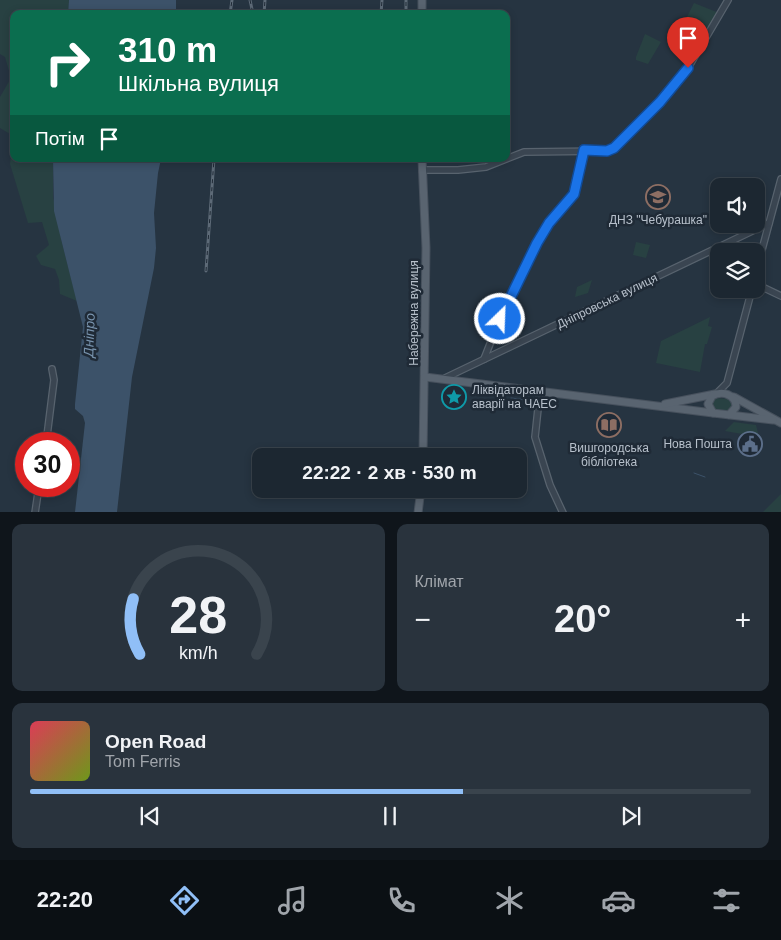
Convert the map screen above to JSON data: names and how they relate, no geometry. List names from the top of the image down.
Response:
{
  "streets": {
    "main road": ["Набережна вулиця"],
    "street": ["Дніпровська вулиця"]
  },
  "water": ["Дніпро"],
  "places": {
    "school or university": ["ДНЗ \"Чебурашка\""],
    "place": ["Ліквідаторам аварії на ЧАЕС"],
    "library": ["Вишгородська бібліотека"],
    "public building": ["Нова Пошта"]
  },
  "page": {
    "turn": ["310 m", "Шкільна вулиця"],
    "then": "Потім",
    "limit": "30",
    "trip": "22:22 · 2 хв · 530 m",
    "tile": "Клімат",
    "heat": ["−", "20°", "+"],
    "song": ["Open Road", "Tom Ferris"],
    "tabs": "22:20",
    "gauge": ["28", "km/h"]
  }
}
